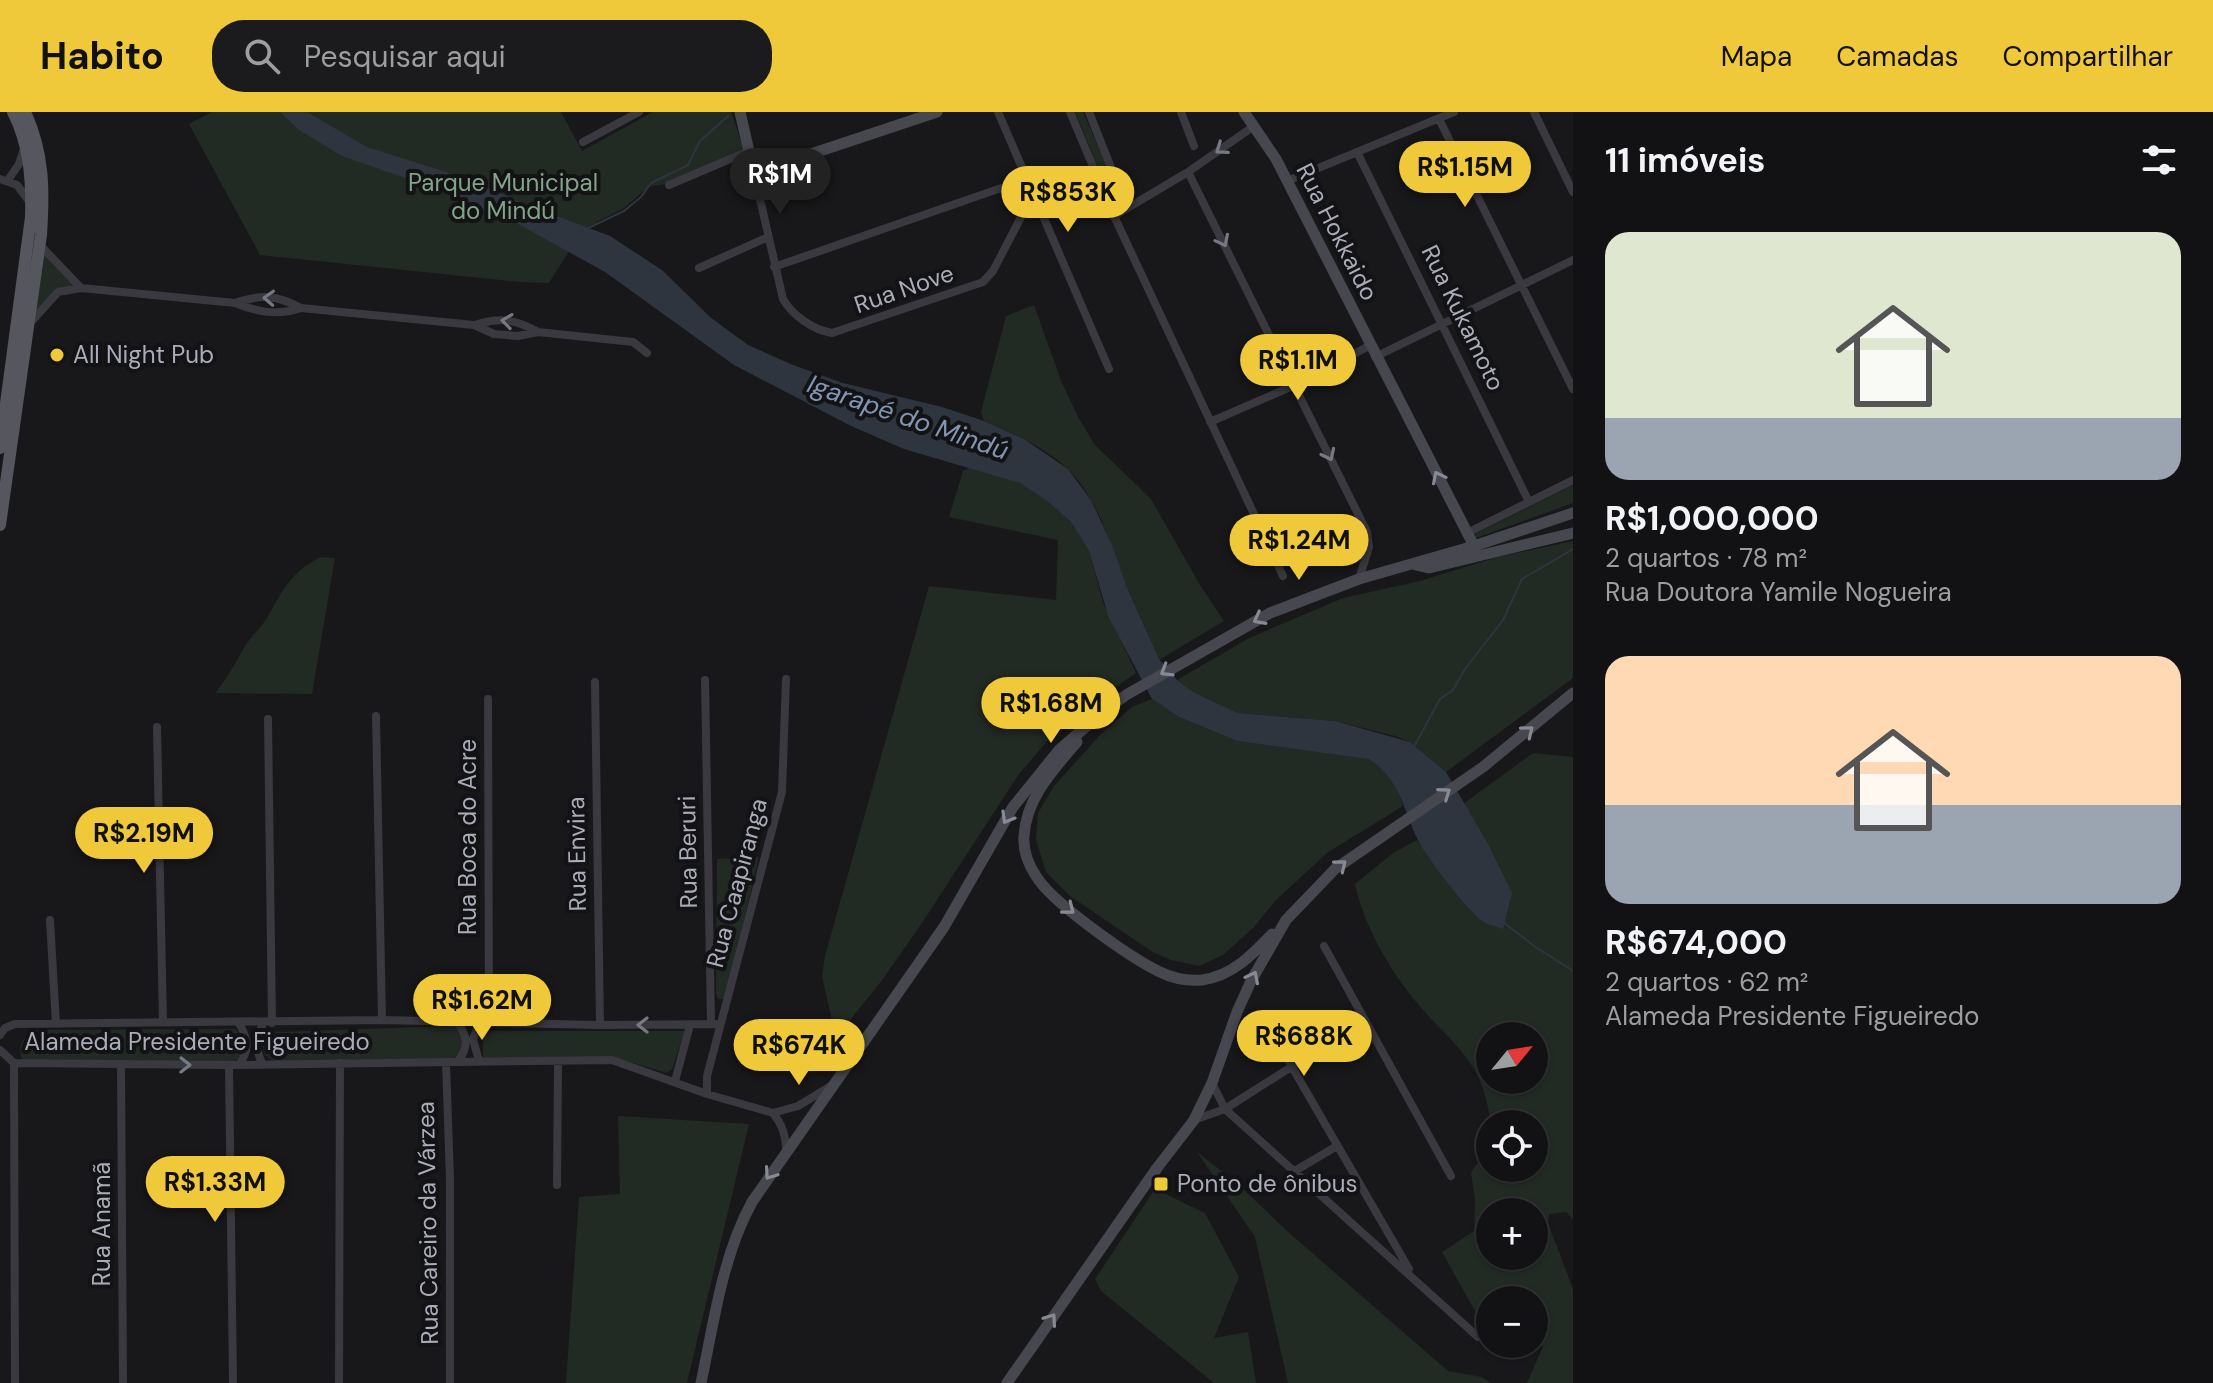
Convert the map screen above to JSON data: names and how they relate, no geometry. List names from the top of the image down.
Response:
{
  "streets": {
    "main road": ["Rua Hokkaido"],
    "street": [
      "Rua Nove",
      "Rua Kukamoto",
      "Rua Boca do Acre",
      "Rua Beruri",
      "Rua Envira",
      "Rua Caapiranga",
      "Alameda Presidente Figueiredo",
      "Rua Careiro da Várzea",
      "Rua Anamã"
    ]
  },
  "crossings": [
    ["Rua Boca do Acre", "Alameda Presidente Figueiredo"],
    ["Rua Beruri", "Rua Caapiranga"],
    ["Rua Beruri", "Alameda Presidente Figueiredo"],
    ["Rua Envira", "Alameda Presidente Figueiredo"],
    ["Rua Caapiranga", "Alameda Presidente Figueiredo"],
    ["Alameda Presidente Figueiredo", "Rua Careiro da Várzea"],
    ["Alameda Presidente Figueiredo", "Rua Anamã"]
  ],
  "one_way": ["Rua Hokkaido"],
  "water": ["Igarapé do Mindú"],
  "parks": ["Parque Municipal do Mindú"],
  "places": {
    "other": ["All Night Pub"],
    "transit": ["Ponto de ônibus"]
  },
  "north": "top right",
  "page": {
    "header": "Habito",
    "search": "Pesquisar aqui",
    "nav": ["Mapa", "Camadas", "Compartilhar"],
    "heading": "11 imóveis",
    "price": [
      "R$1.15M",
      "R$1M",
      "R$853K",
      "R$1.1M",
      "R$1.24M",
      "R$1.68M",
      "R$2.19M",
      "R$1.62M",
      "R$688K",
      "R$674K",
      "R$1.33M"
    ],
    "list": [
      {
        "name": "R$1,000,000",
        "note": "2 quartos · 78 m² · Rua Doutora Yamile Nogueira"
      },
      {
        "name": "R$674,000",
        "note": "2 quartos · 62 m² · Alameda Presidente Figueiredo"
      }
    ],
    "map_buttons": ["+", "−"]
  }
}
